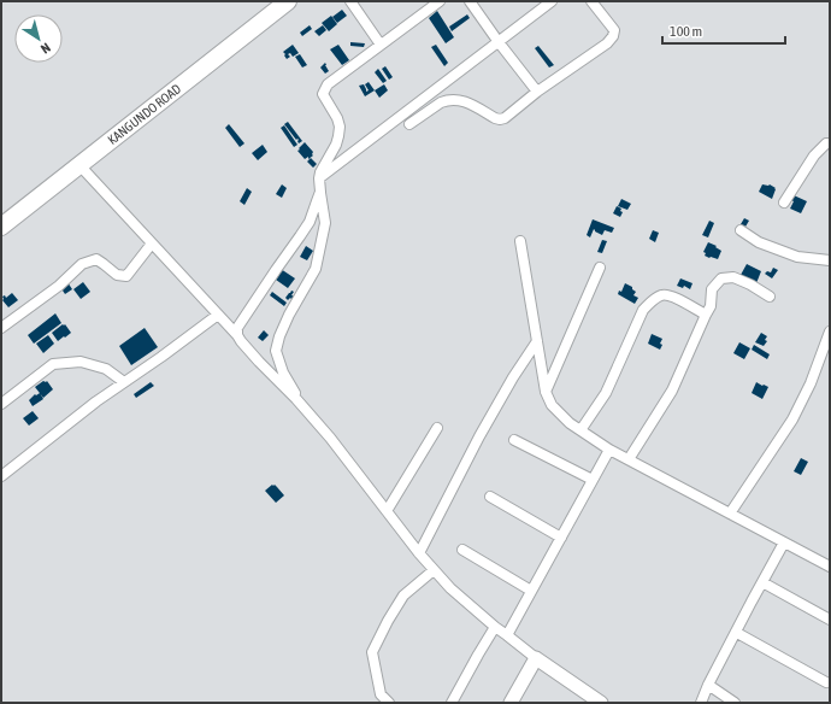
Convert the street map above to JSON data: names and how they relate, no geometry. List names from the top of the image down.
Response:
{
  "streets": {
    "highway": ["KANGUNDO ROAD"]
  },
  "scale_bar": "100 m",
  "north": "bottom right"
}
